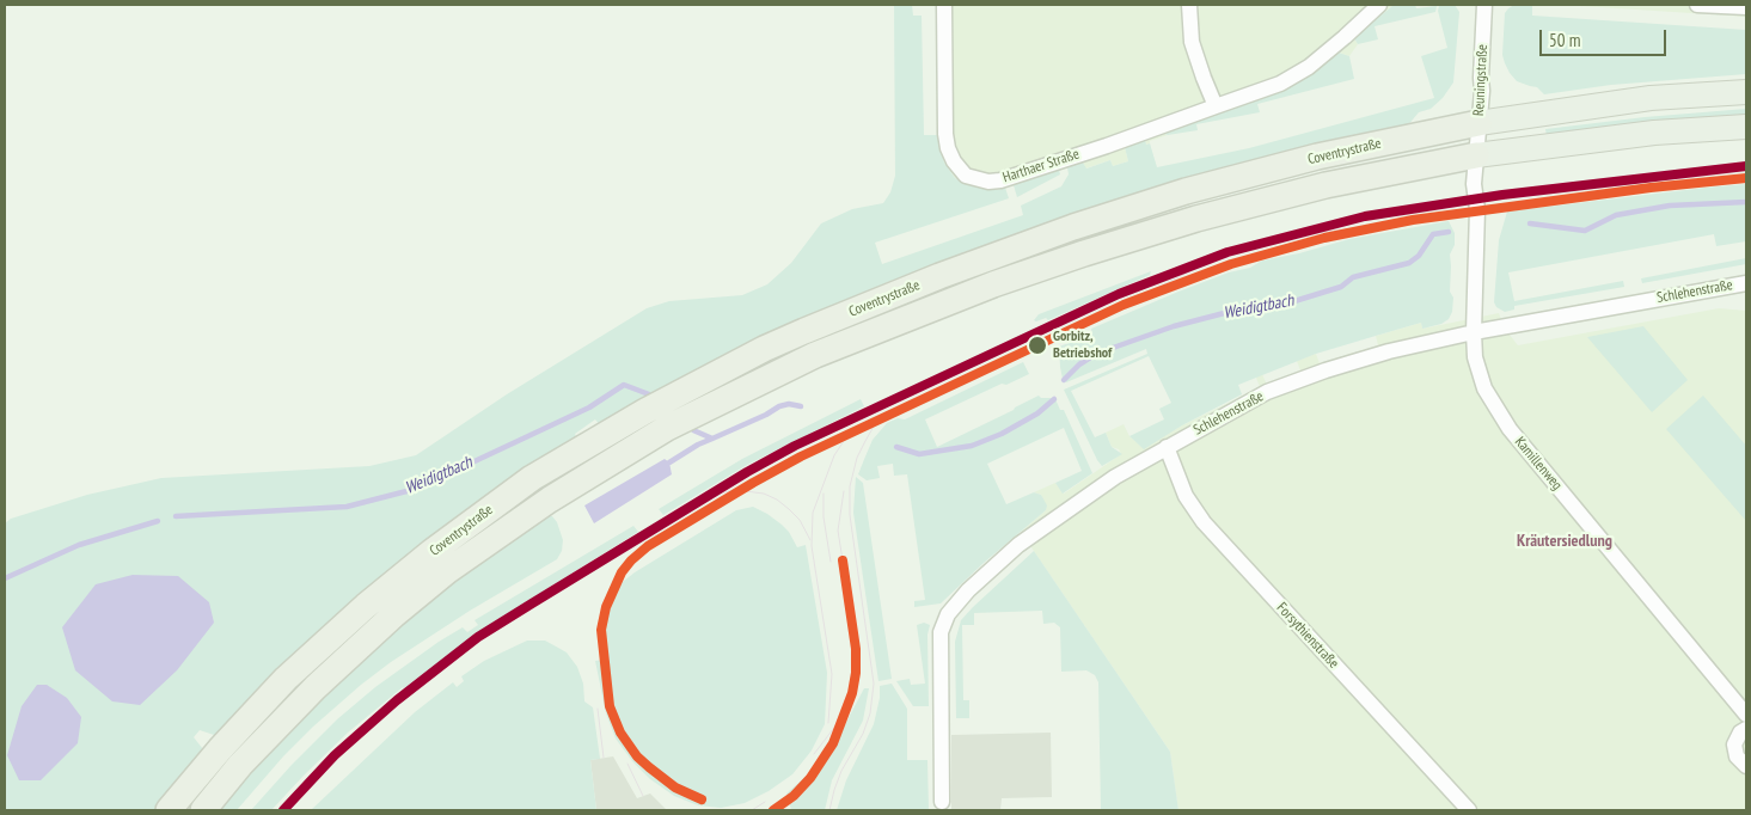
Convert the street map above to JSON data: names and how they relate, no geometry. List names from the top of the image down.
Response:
{
  "streets": {
    "highway": ["Coventrystraße"],
    "street": [
      "Reuningstraße",
      "Harthaer Straße",
      "Schlehenstraße",
      "Kamillenweg",
      "Forsythienstraße"
    ]
  },
  "crossings": [
    ["Reuningstraße", "Coventrystraße"],
    ["Reuningstraße", "Kamillenweg"],
    ["Coventrystraße", "Kamillenweg"],
    ["Schlehenstraße", "Kamillenweg"],
    ["Schlehenstraße", "Forsythienstraße"]
  ],
  "districts": ["Kräutersiedlung"],
  "water": ["Weidigtbach"],
  "places": ["Gorbitz, Betriebshof"],
  "scale_bar": "50 m"
}
